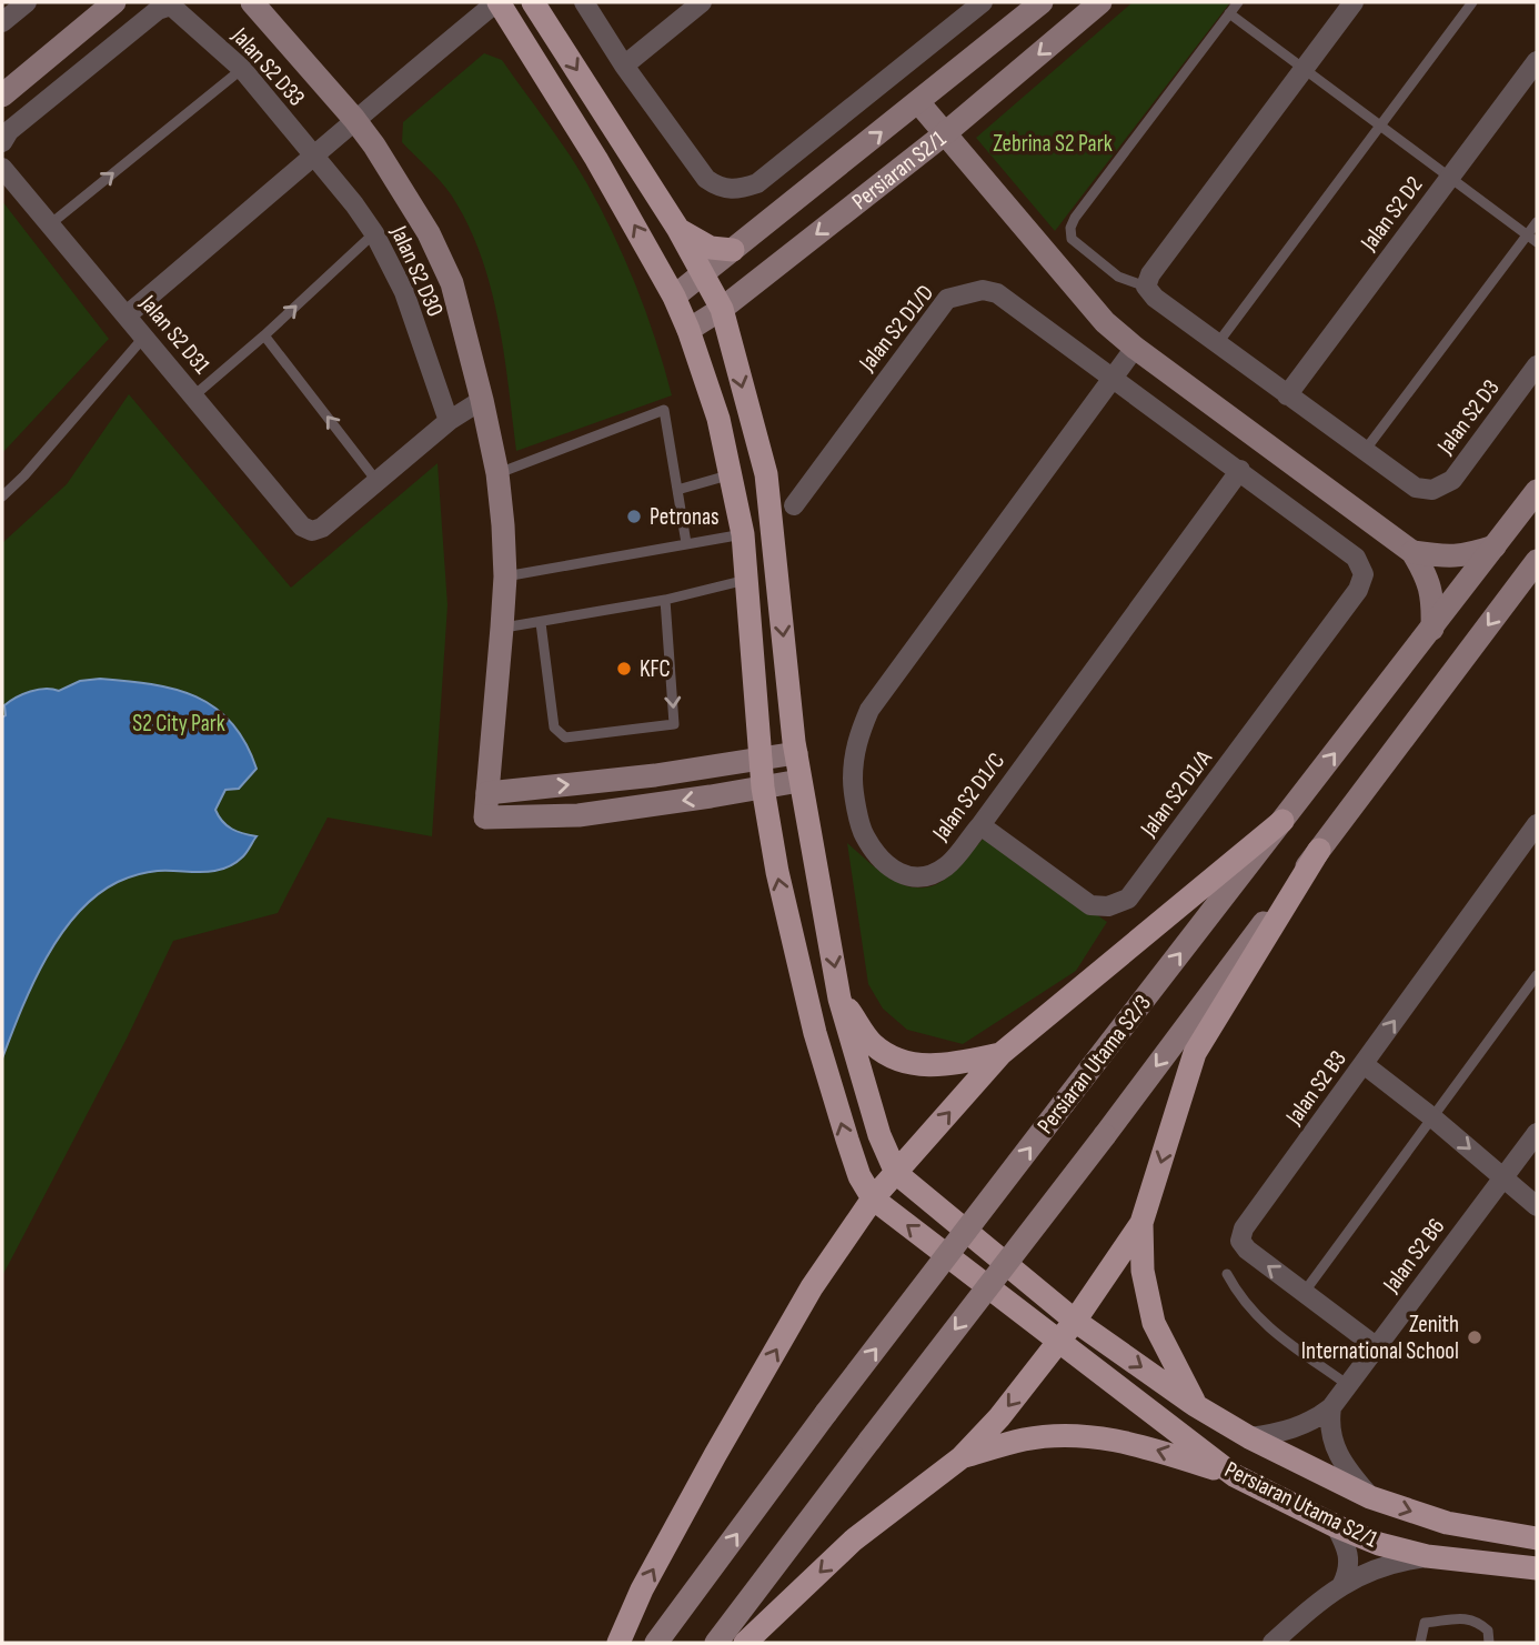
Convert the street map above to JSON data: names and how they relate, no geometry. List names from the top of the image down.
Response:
{
  "streets": {
    "main road": ["Persiaran Utama S2/1"],
    "street": [
      "Jalan S2 D33",
      "Persiaran S2/1",
      "Jalan S2 D2",
      "Jalan S2 D30",
      "Jalan S2 D1/D",
      "Jalan S2 D31",
      "Jalan S2 D3",
      "Jalan S2 D1/A",
      "Jalan S2 D1/C",
      "Persiaran Utama S2/3",
      "Jalan S2 B3",
      "Jalan S2 B6"
    ]
  },
  "crossings": [
    ["Jalan S2 D33", "Jalan S2 D30"],
    ["Jalan S2 D1/D", "Jalan S2 D1/A"],
    ["Jalan S2 D1/D", "Jalan S2 D1/C"],
    ["Jalan S2 D1/A", "Jalan S2 D1/C"],
    ["Jalan S2 B3", "Jalan S2 B6"],
    ["Jalan S2 B6", "Persiaran Utama S2/1"]
  ],
  "parks": ["Zebrina S2 Park", "S2 City Park"],
  "places": ["Petronas", "KFC", "Zenith International School"]
}
